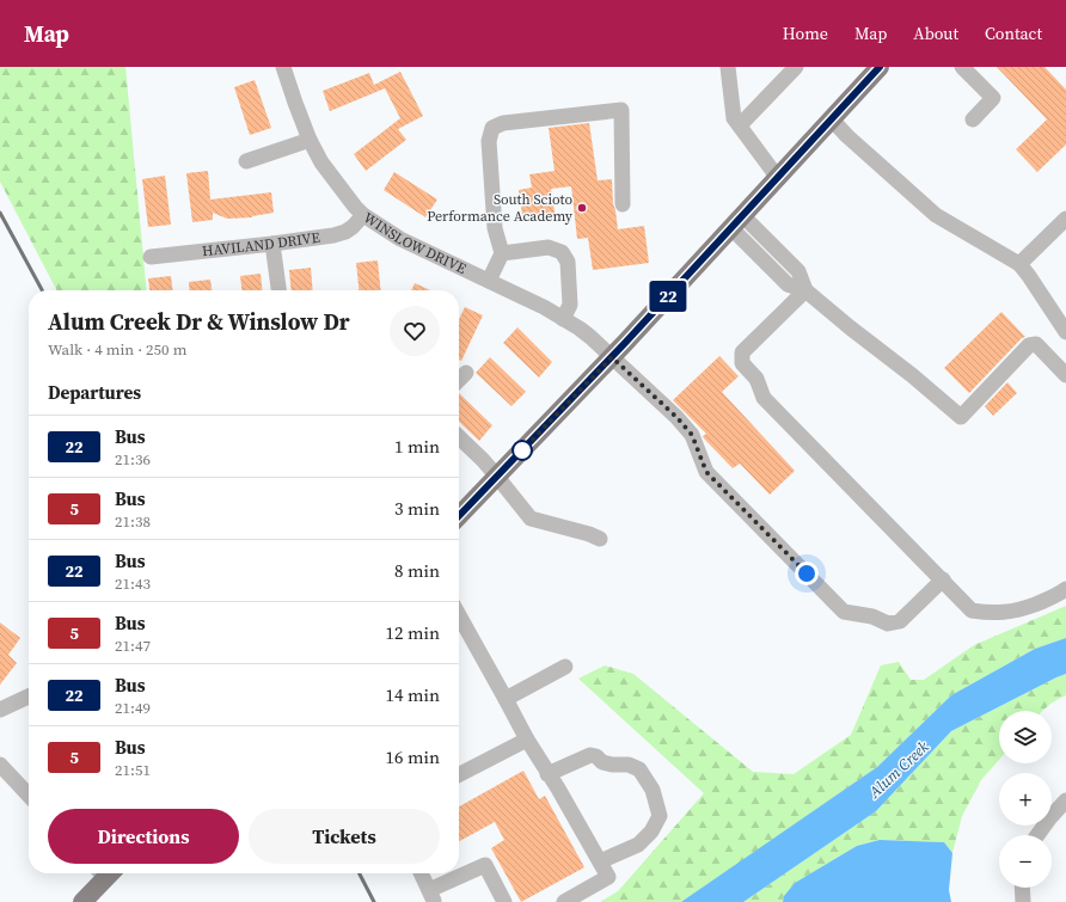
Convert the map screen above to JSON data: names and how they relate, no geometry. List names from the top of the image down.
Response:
{
  "streets": {
    "street": ["WINSLOW DRIVE", "HAVILAND DRIVE"]
  },
  "crossings": [
    ["WINSLOW DRIVE", "HAVILAND DRIVE"]
  ],
  "water": ["Alum Creek"],
  "places": ["South Scioto Performance Academy"],
  "lines": ["bus line 22"],
  "page": {
    "header": "Map",
    "nav": [
      "Home",
      "Map",
      "About",
      "Contact"
    ],
    "on_map": "22",
    "heading": [
      ["Alum Creek Dr & Winslow Dr", "Walk · 4 min · 250 m"],
      "Departures"
    ],
    "list": [
      {
        "mark": "22",
        "name": "Bus",
        "note": "21:36",
        "value": "1 min"
      },
      {
        "mark": "5",
        "name": "Bus",
        "note": "21:38",
        "value": "3 min"
      },
      {
        "mark": "22",
        "name": "Bus",
        "note": "21:43",
        "value": "8 min"
      },
      {
        "mark": "5",
        "name": "Bus",
        "note": "21:47",
        "value": "12 min"
      },
      {
        "mark": "22",
        "name": "Bus",
        "note": "21:49",
        "value": "14 min"
      },
      {
        "mark": "5",
        "name": "Bus",
        "note": "21:51",
        "value": "16 min"
      }
    ],
    "map_buttons": ["+", "−"],
    "buttons": ["Directions", "Tickets"]
  }
}
